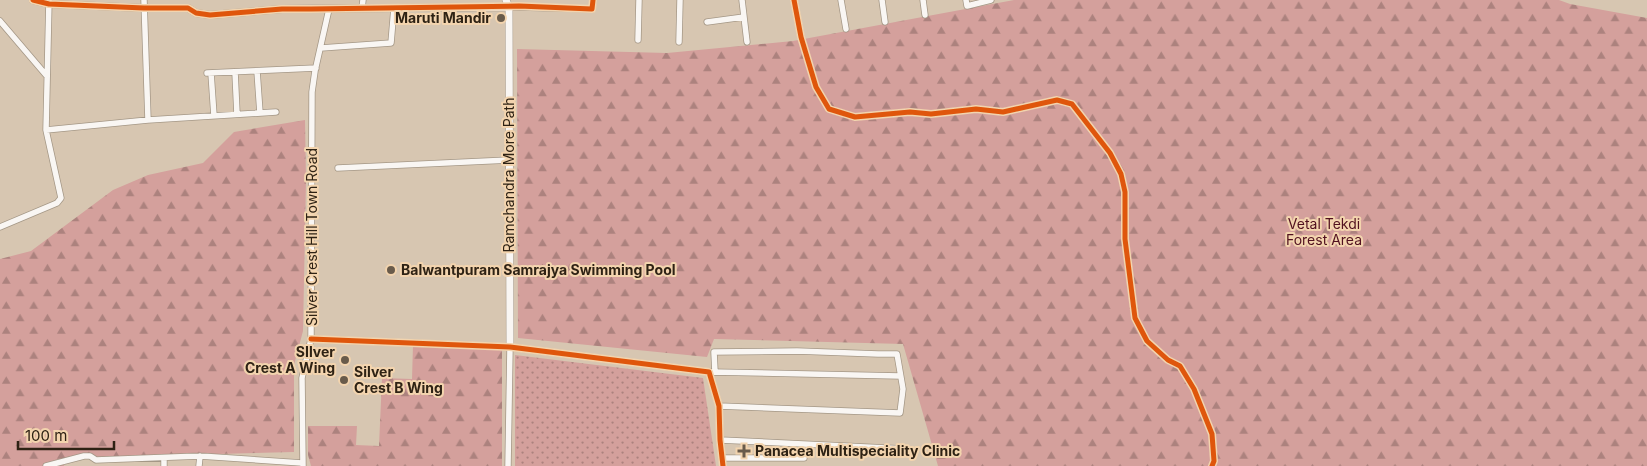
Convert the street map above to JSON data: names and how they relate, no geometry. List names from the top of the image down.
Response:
{
  "streets": {
    "street": ["Ramchandra More Path", "Silver Crest Hill Town Road"]
  },
  "parks": ["Vetal Tekdi Forest Area"],
  "places": {
    "other": [
      "Maruti Mandir",
      "Balwantpuram Samrajya Swimming Pool",
      "SIlver Crest A Wing",
      "Silver Crest B Wing"
    ],
    "health": ["Panacea Multispeciality Clinic"]
  },
  "scale_bar": "100 m"
}
